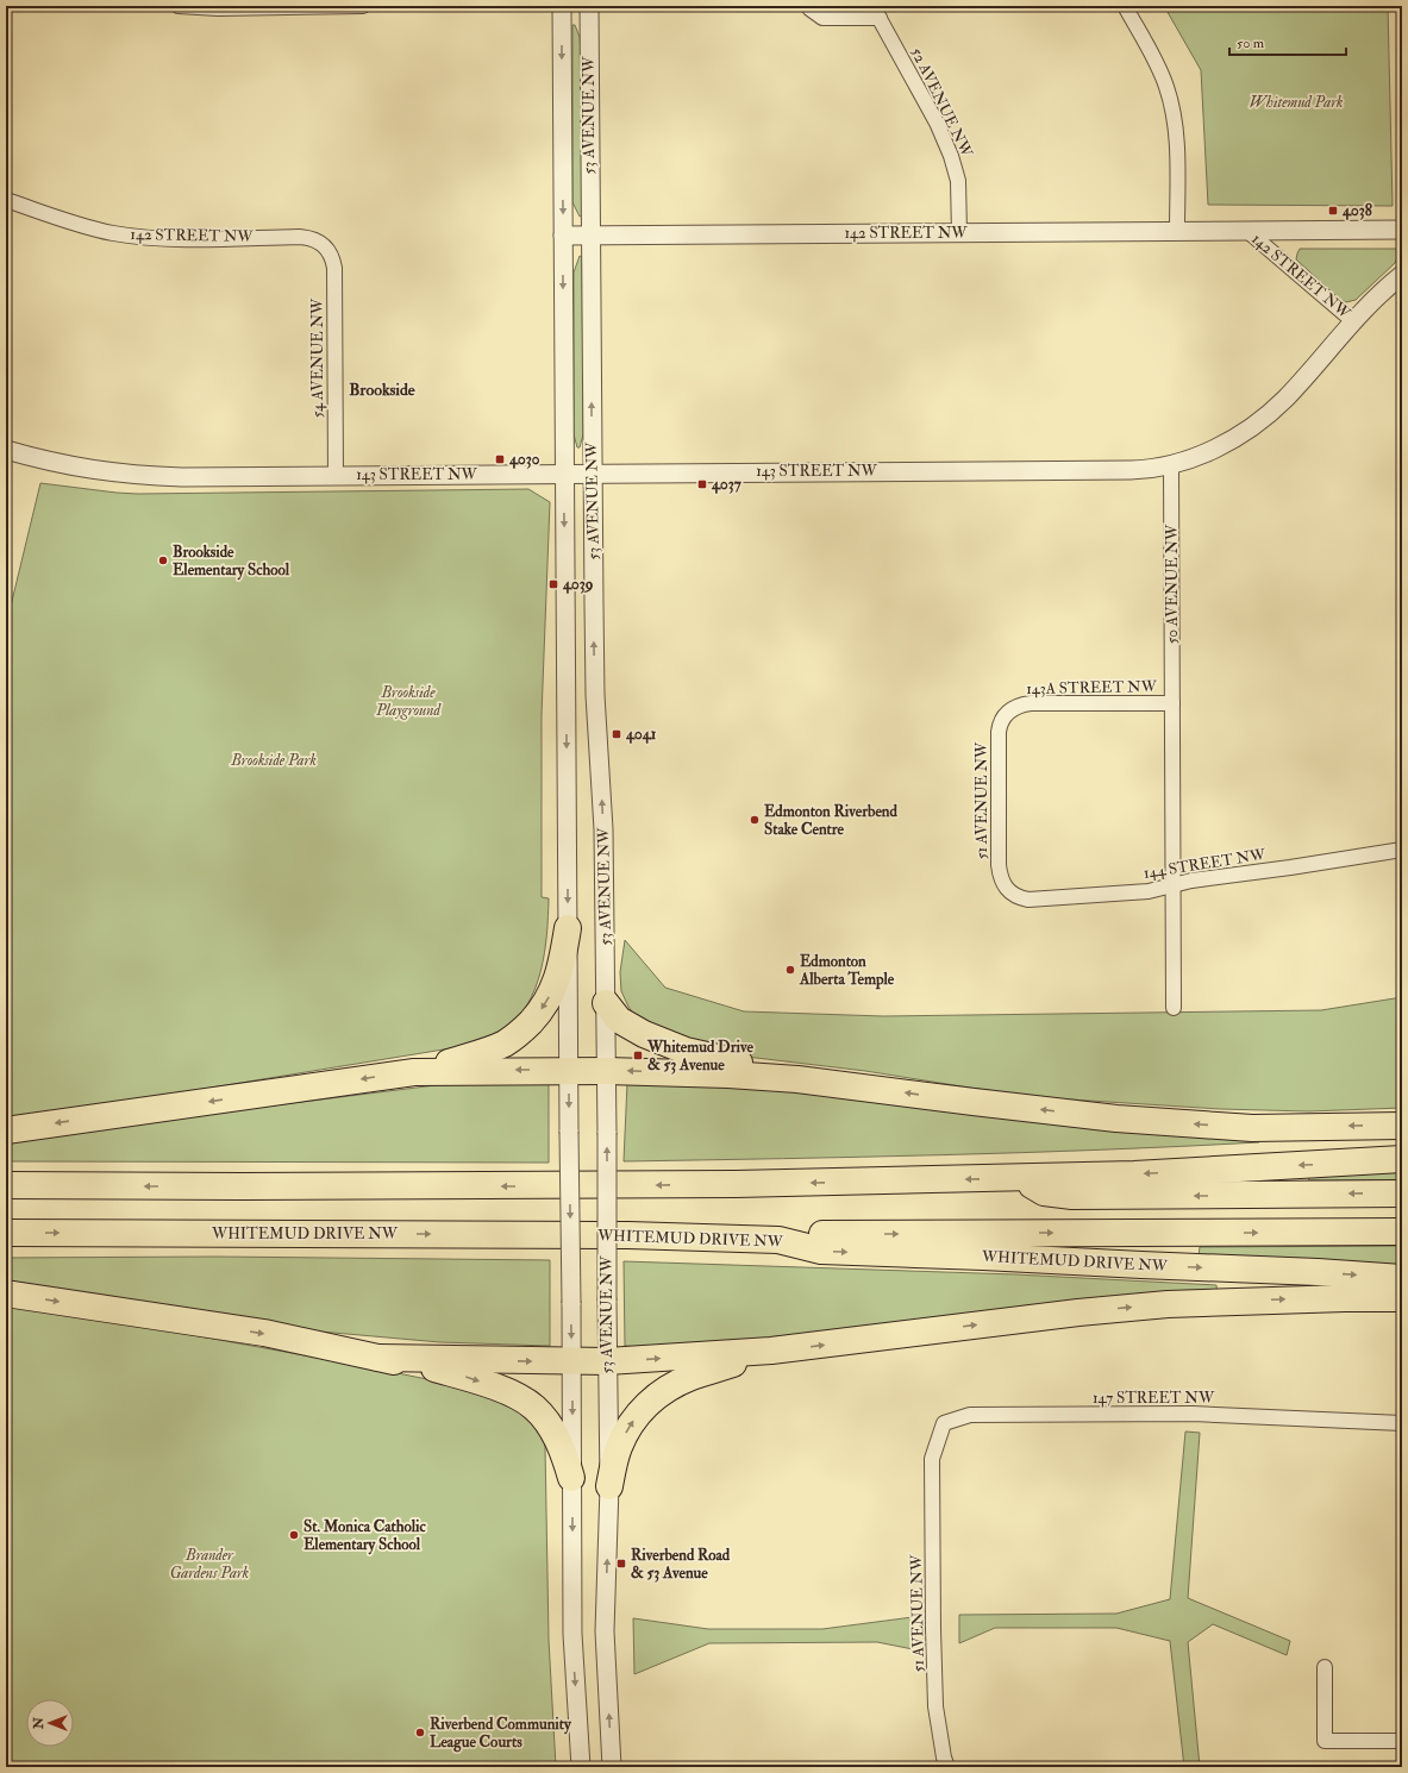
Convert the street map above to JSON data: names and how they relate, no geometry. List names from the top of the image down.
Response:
{
  "streets": {
    "highway": ["WHITEMUD DRIVE NW"],
    "street": [
      "52 AVENUE NW",
      "53 AVENUE NW",
      "142 STREET NW",
      "54 AVENUE NW",
      "143 STREET NW",
      "50 AVENUE NW",
      "143A STREET NW",
      "51 AVENUE NW",
      "144 STREET NW",
      "147 STREET NW"
    ]
  },
  "crossings": [
    ["52 AVENUE NW", "142 STREET NW"],
    ["53 AVENUE NW", "142 STREET NW"],
    ["53 AVENUE NW", "143 STREET NW"],
    ["142 STREET NW", "54 AVENUE NW"],
    ["54 AVENUE NW", "143 STREET NW"],
    ["143 STREET NW", "50 AVENUE NW"],
    ["50 AVENUE NW", "143A STREET NW"],
    ["50 AVENUE NW", "144 STREET NW"],
    ["143A STREET NW", "51 AVENUE NW"],
    ["51 AVENUE NW", "144 STREET NW"],
    ["51 AVENUE NW", "147 STREET NW"]
  ],
  "districts": ["Brookside"],
  "parks": [
    "Whitemud Park",
    "Brookside Playground",
    "Brookside Park",
    "Brander Gardens Park"
  ],
  "places": {
    "transit": [
      "4038",
      "4030",
      "4037",
      "4039",
      "4041",
      "Whitemud Drive & 53 Avenue",
      "Riverbend Road & 53 Avenue"
    ],
    "other": [
      "Brookside Elementary School",
      "Edmonton Riverbend Stake Centre",
      "Edmonton Alberta Temple",
      "St. Monica Catholic Elementary School",
      "Riverbend Community League Courts"
    ]
  },
  "scale_bar": "50 m",
  "north": "left"
}
